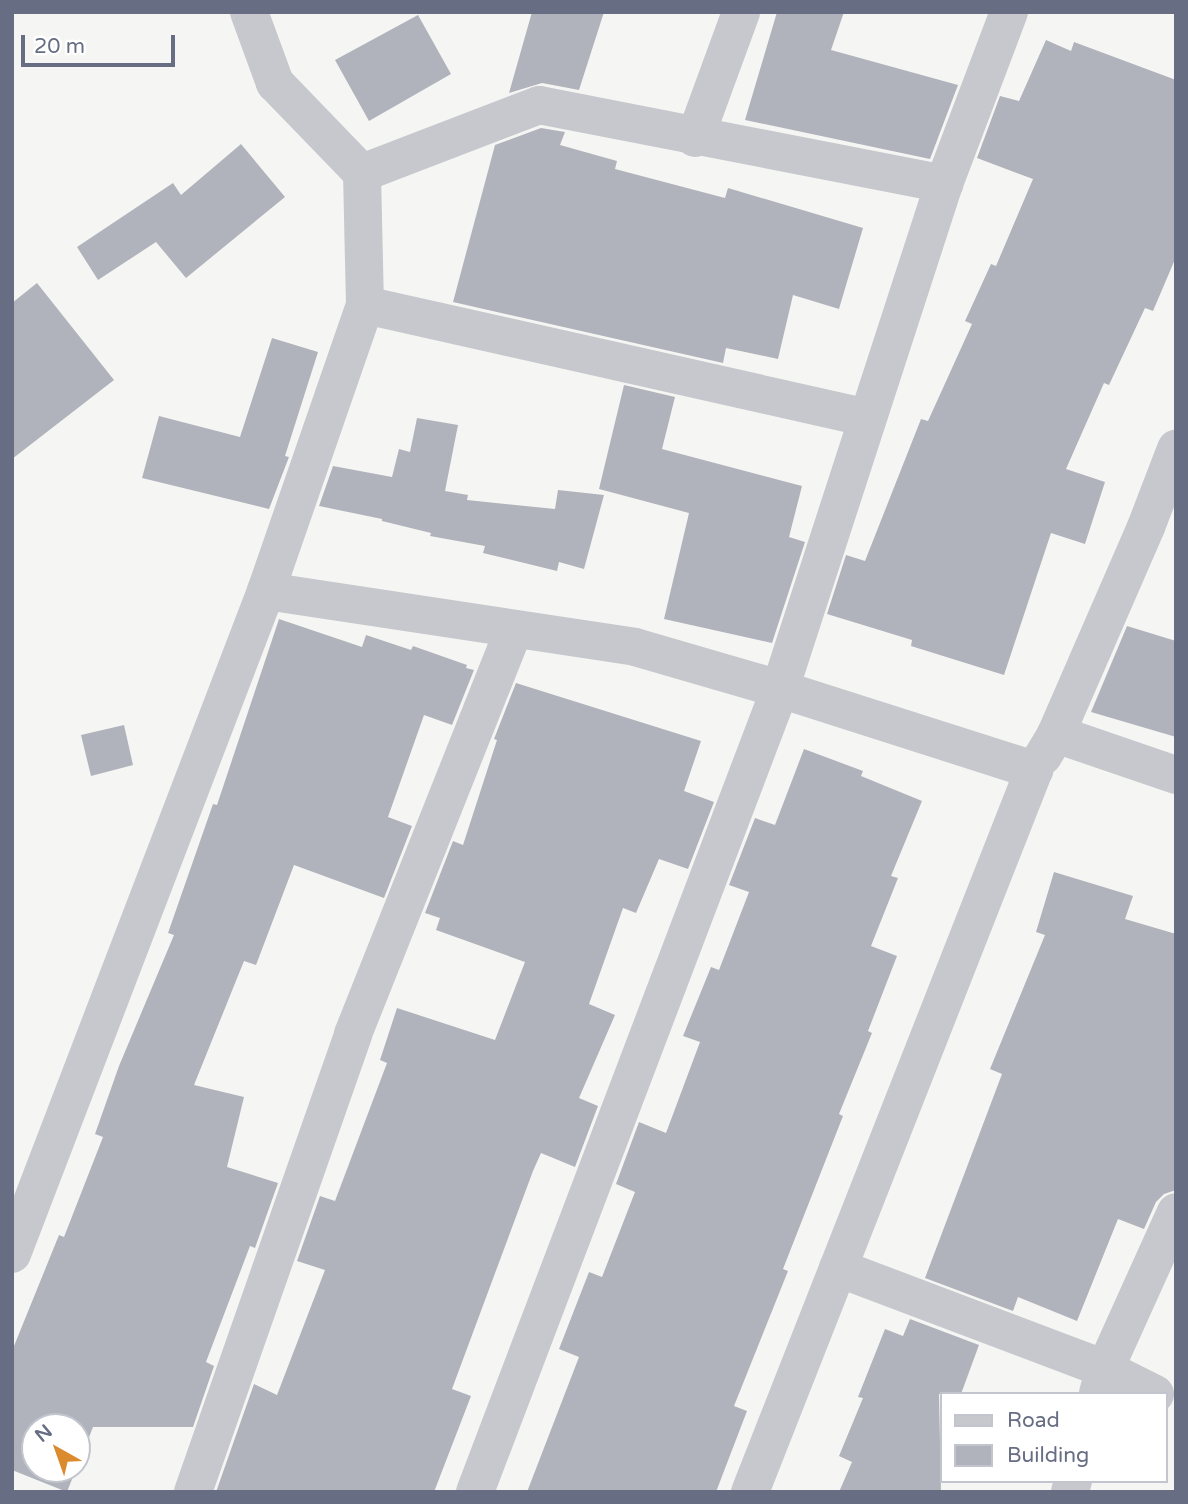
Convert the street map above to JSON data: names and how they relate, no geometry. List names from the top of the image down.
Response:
{
  "legend": ["Road", "Building"],
  "scale_bar": "20 m",
  "north": "top left"
}
